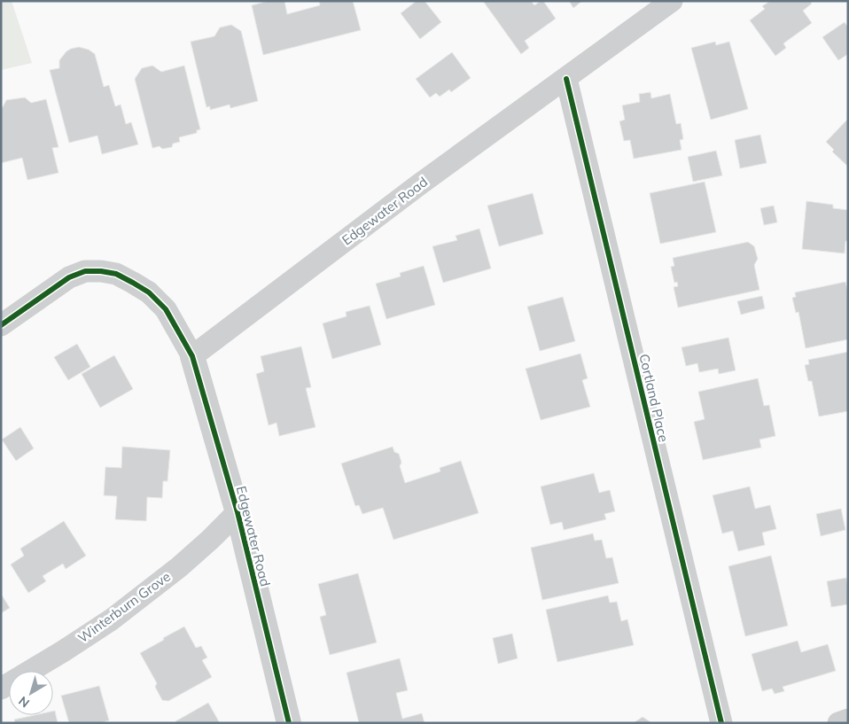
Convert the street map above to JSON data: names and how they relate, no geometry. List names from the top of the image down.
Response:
{
  "streets": {
    "street": ["Edgewater Road", "Cortland Place", "Winterburn Grove"]
  },
  "crossings": [
    ["Edgewater Road", "Cortland Place"],
    ["Edgewater Road", "Winterburn Grove"]
  ],
  "north": "bottom left"
}
